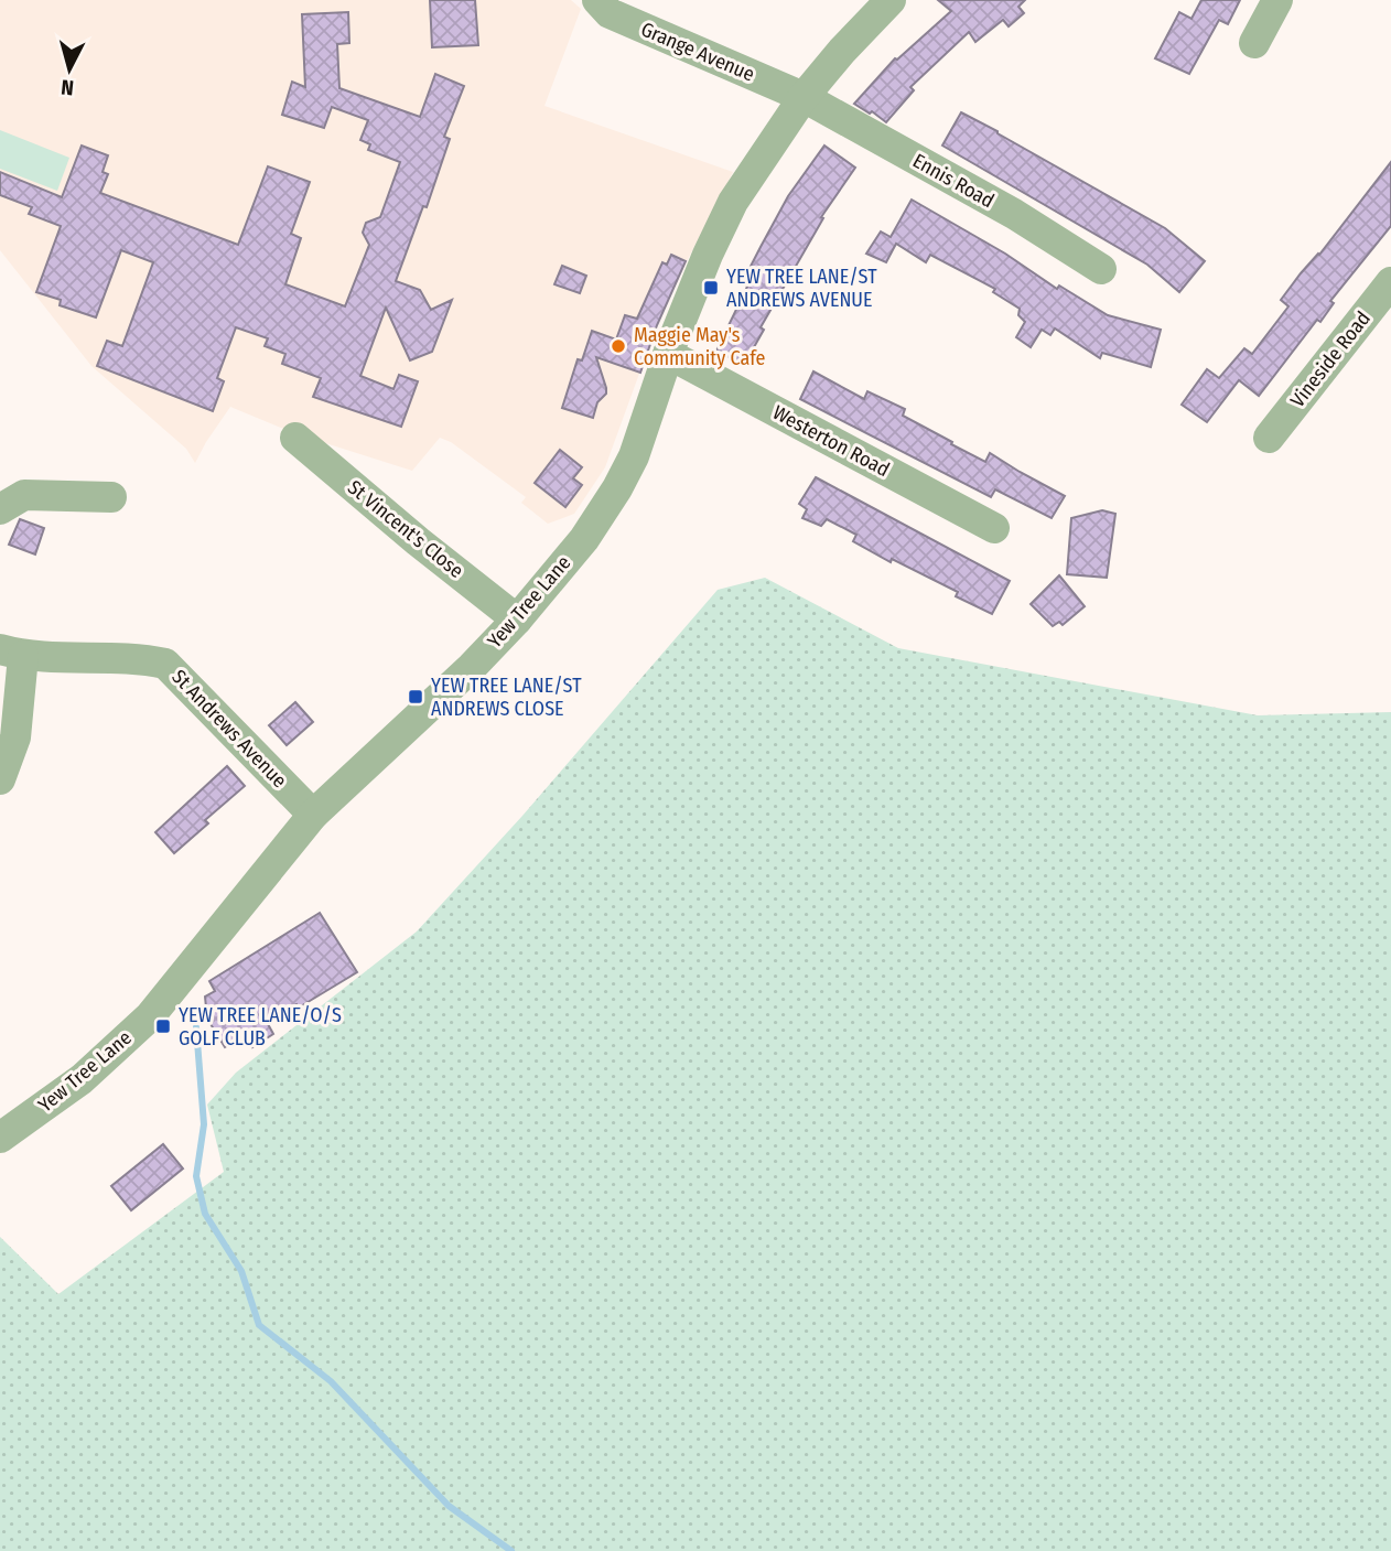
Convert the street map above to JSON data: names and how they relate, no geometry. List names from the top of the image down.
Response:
{
  "streets": {
    "street": [
      "Grange Avenue",
      "Ennis Road",
      "Vineside Road",
      "Westerton Road",
      "St Vincent's Close",
      "Yew Tree Lane",
      "St Andrews Avenue"
    ]
  },
  "crossings": [
    ["Grange Avenue", "Ennis Road"],
    ["Grange Avenue", "Yew Tree Lane"],
    ["Ennis Road", "Yew Tree Lane"],
    ["Westerton Road", "Yew Tree Lane"],
    ["St Vincent's Close", "Yew Tree Lane"],
    ["Yew Tree Lane", "St Andrews Avenue"]
  ],
  "places": {
    "transit": ["YEW TREE LANE/ST ANDREWS AVENUE", "YEW TREE LANE/ST ANDREWS CLOSE", "YEW TREE LANE/O/S GOLF CLUB"],
    "other": ["Maggie May's Community Cafe"]
  },
  "north": "bottom"
}
